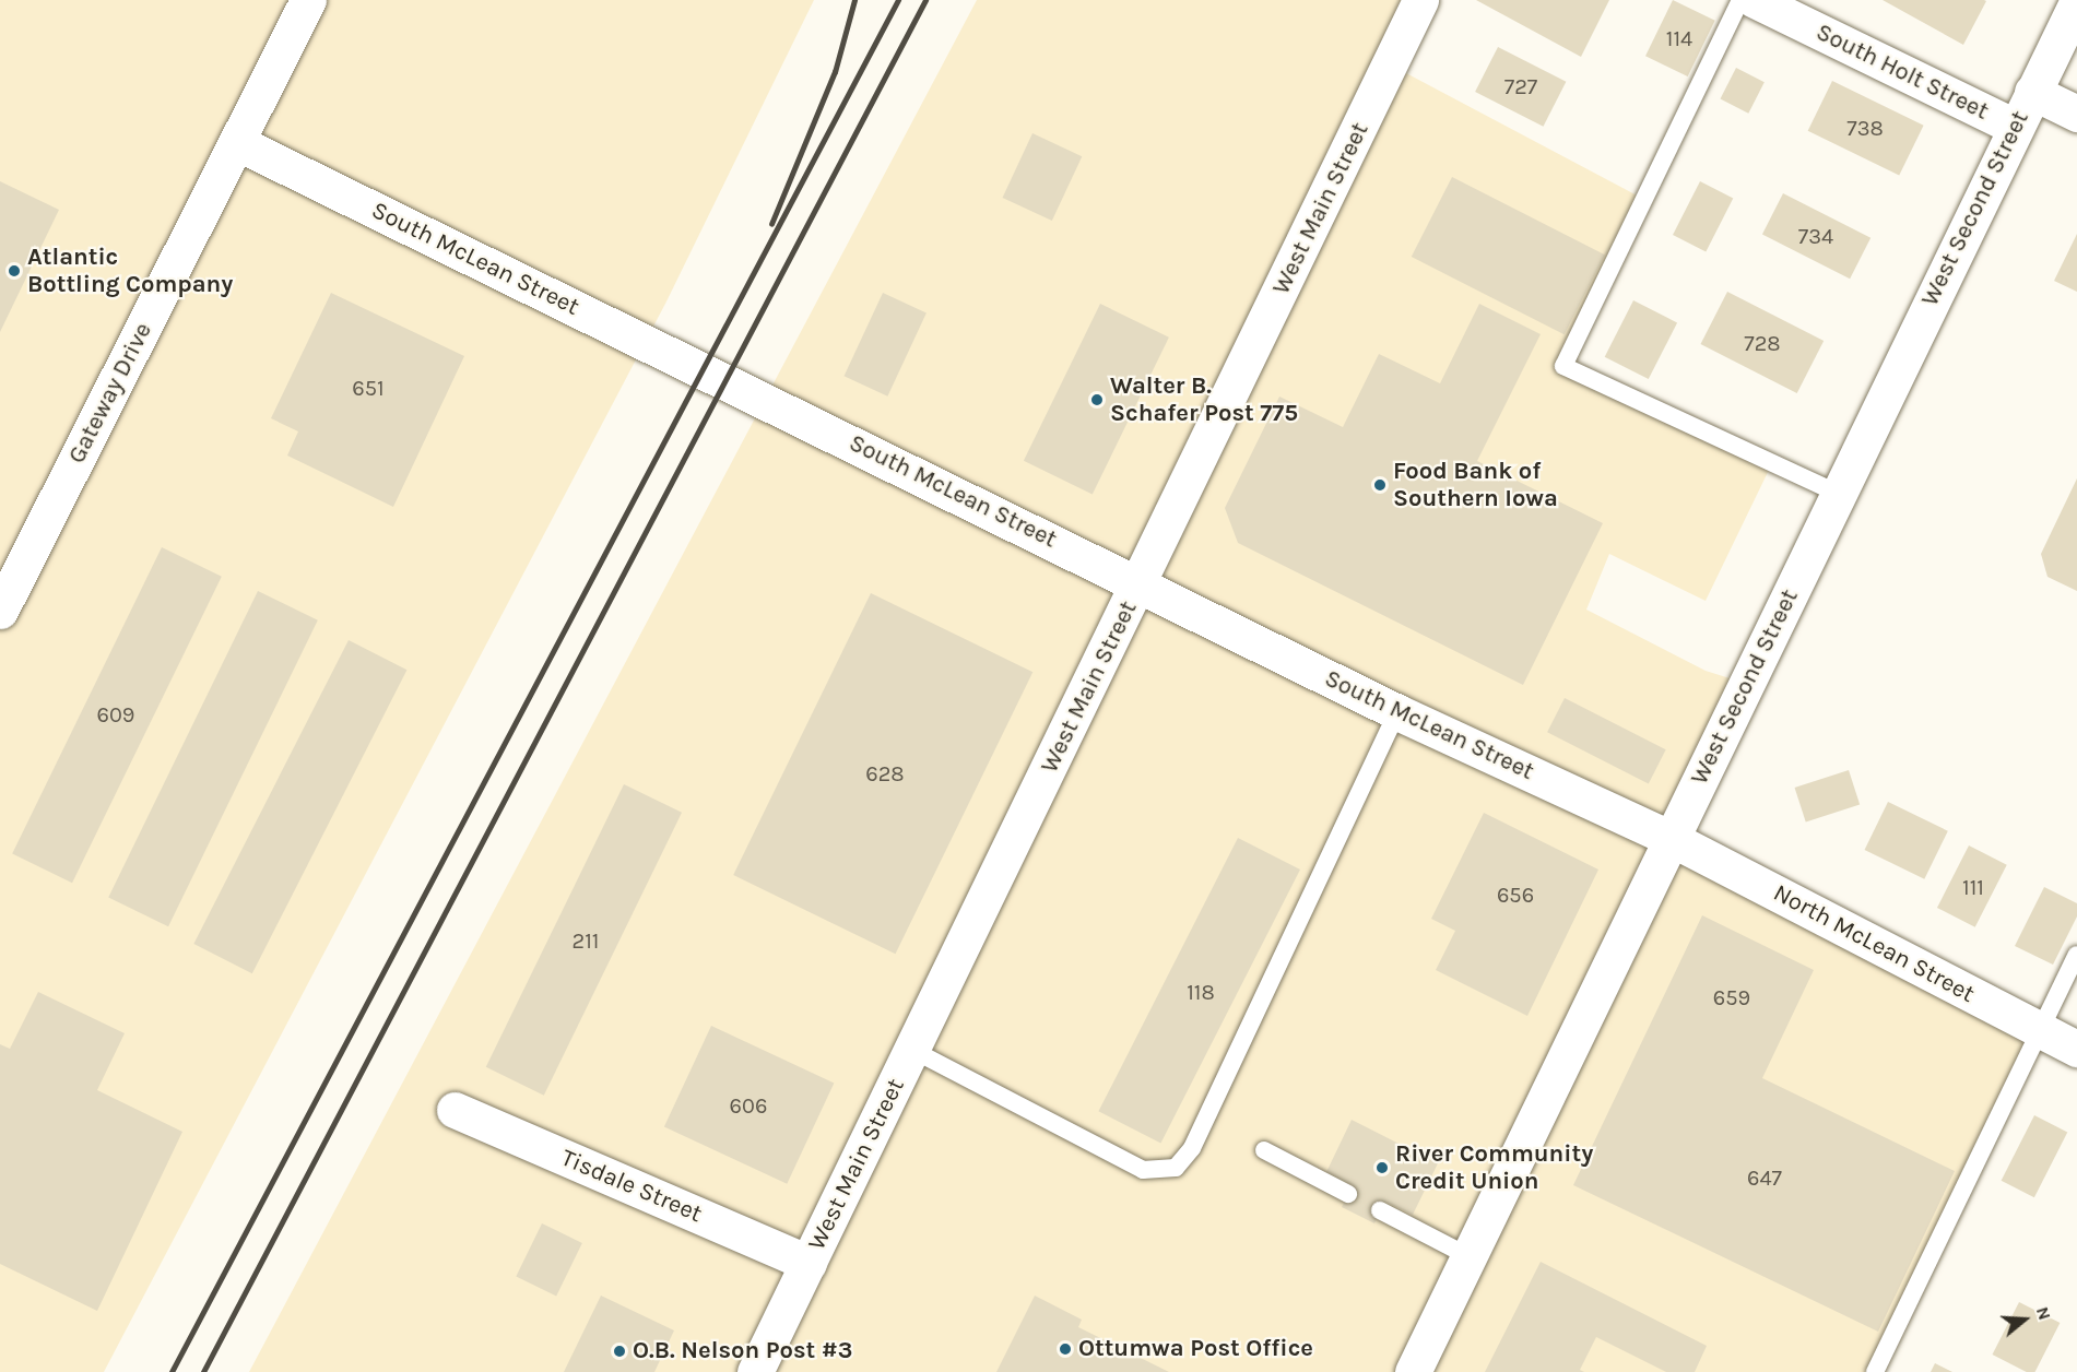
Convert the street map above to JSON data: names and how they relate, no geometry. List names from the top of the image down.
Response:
{
  "streets": {
    "street": [
      "South Holt Street",
      "West Main Street",
      "West Second Street",
      "South McLean Street",
      "Gateway Drive",
      "North McLean Street",
      "Tisdale Street"
    ]
  },
  "crossings": [
    ["South Holt Street", "West Second Street"],
    ["West Main Street", "South McLean Street"],
    ["West Main Street", "Tisdale Street"],
    ["West Second Street", "South McLean Street"],
    ["West Second Street", "North McLean Street"],
    ["South McLean Street", "Gateway Drive"],
    ["South McLean Street", "North McLean Street"]
  ],
  "places": [
    "Atlantic Bottling Company",
    "Walter B. Schafer Post 775",
    "Food Bank of Southern Iowa",
    "River Community Credit Union",
    "Ottumwa Post Office",
    "O.B. Nelson Post #3"
  ],
  "house_numbers": [
    "114",
    "727",
    "738",
    "734",
    "728",
    "651",
    "609",
    "628",
    "111",
    "656",
    "211",
    "118",
    "659",
    "606",
    "647"
  ],
  "north": "right"
}
